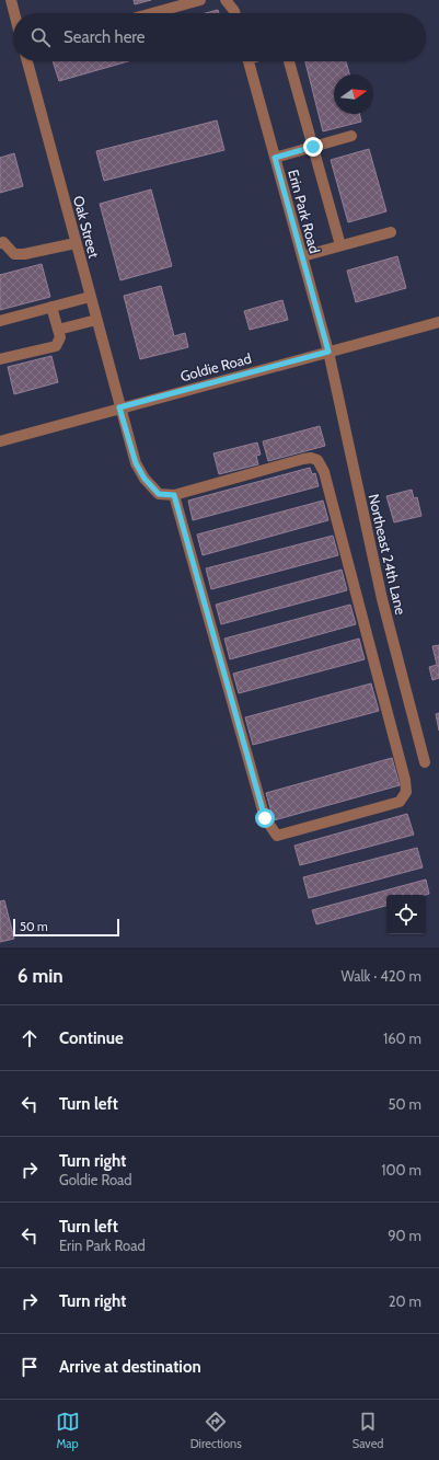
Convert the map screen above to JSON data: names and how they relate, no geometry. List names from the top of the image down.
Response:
{
  "streets": {
    "street": [
      "Erin Park Road",
      "Oak Street",
      "Goldie Road",
      "Northeast 24th Lane"
    ]
  },
  "crossings": [
    ["Erin Park Road", "Goldie Road"],
    ["Erin Park Road", "Northeast 24th Lane"],
    ["Oak Street", "Goldie Road"],
    ["Goldie Road", "Northeast 24th Lane"]
  ],
  "scale_bar": "50 m",
  "north": "right",
  "page": {
    "search": "Search here",
    "scale": "50 m",
    "heading": ["6 min", "Walk · 420 m"],
    "list": [
      ["Continue", "160 m"],
      ["Turn left", "50 m"],
      ["Turn right", "Goldie Road", "100 m"],
      ["Turn left", "Erin Park Road", "90 m"],
      ["Turn right", "20 m"],
      "Arrive at destination"
    ],
    "nav": ["Map", "Directions", "Saved"]
  }
}
